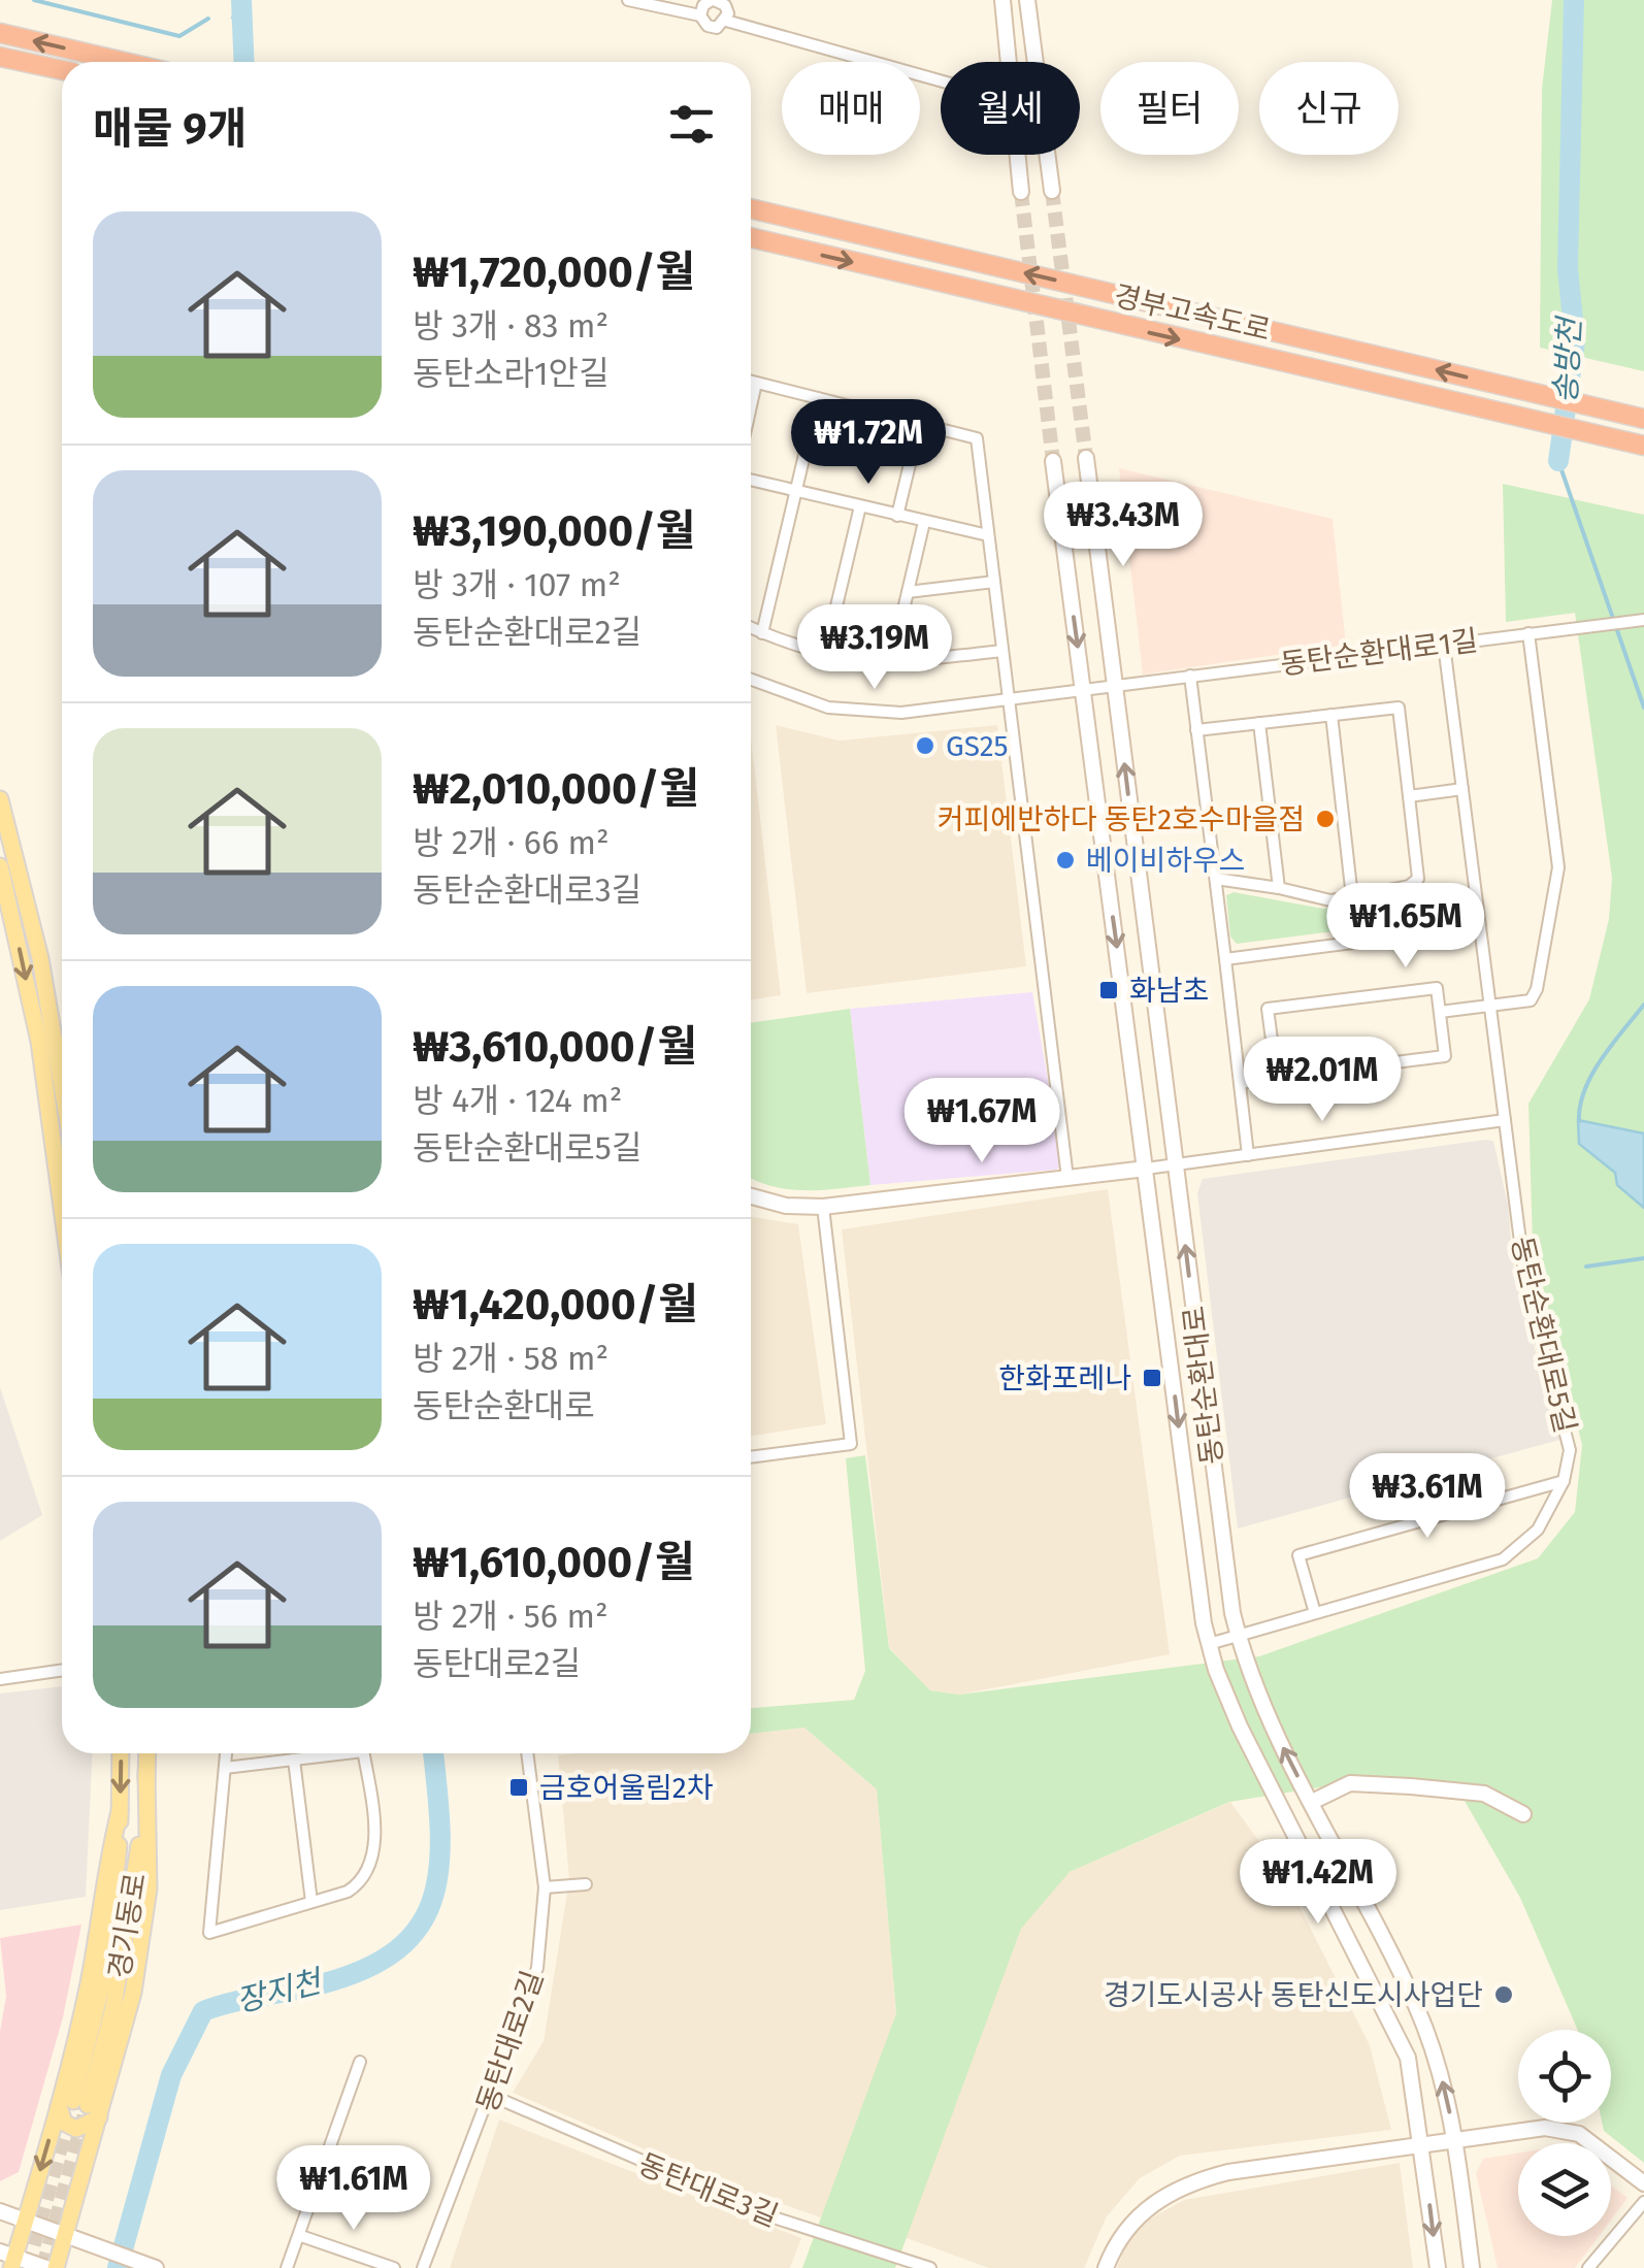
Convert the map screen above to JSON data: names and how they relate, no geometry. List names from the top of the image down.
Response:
{
  "streets": {
    "highway": ["경부고속도로"],
    "main road": ["동탄순환대로"],
    "street": [
      "동탄순환대로1길",
      "동탄순환대로5길",
      "동탄대로2길",
      "동탄대로3길"
    ]
  },
  "crossings": [
    ["동탄순환대로1길", "동탄순환대로5길"],
    ["동탄순환대로1길", "동탄순환대로"],
    ["동탄순환대로5길", "동탄순환대로"],
    ["동탄대로2길", "동탄대로3길"]
  ],
  "water": ["송방천", "장지천"],
  "places": {
    "other": [
      "GS25",
      "커피에반하다 동탄2호수마을점",
      "베이비하우스",
      "경기도시공사 동탄신도시사업단"
    ],
    "transit": ["화남초", "한화포레나", "금호어울림2차"]
  },
  "page": {
    "chip": [
      "매매",
      "월세",
      "필터",
      "신규"
    ],
    "heading": "매물 9개",
    "list": [
      {
        "name": "₩1,720,000/월",
        "note": "방 3개 · 83 m² · 동탄소라1안길"
      },
      {
        "name": "₩3,190,000/월",
        "note": "방 3개 · 107 m² · 동탄순환대로2길"
      },
      {
        "name": "₩2,010,000/월",
        "note": "방 2개 · 66 m² · 동탄순환대로3길"
      },
      {
        "name": "₩3,610,000/월",
        "note": "방 4개 · 124 m² · 동탄순환대로5길"
      },
      {
        "name": "₩1,420,000/월",
        "note": "방 2개 · 58 m² · 동탄순환대로"
      },
      {
        "name": "₩1,610,000/월",
        "note": "방 2개 · 56 m² · 동탄대로2길"
      }
    ],
    "price": [
      "₩1.72M",
      "₩3.43M",
      "₩3.19M",
      "₩1.65M",
      "₩2.01M",
      "₩1.67M",
      "₩3.61M",
      "₩1.42M",
      "₩1.61M"
    ]
  }
}
